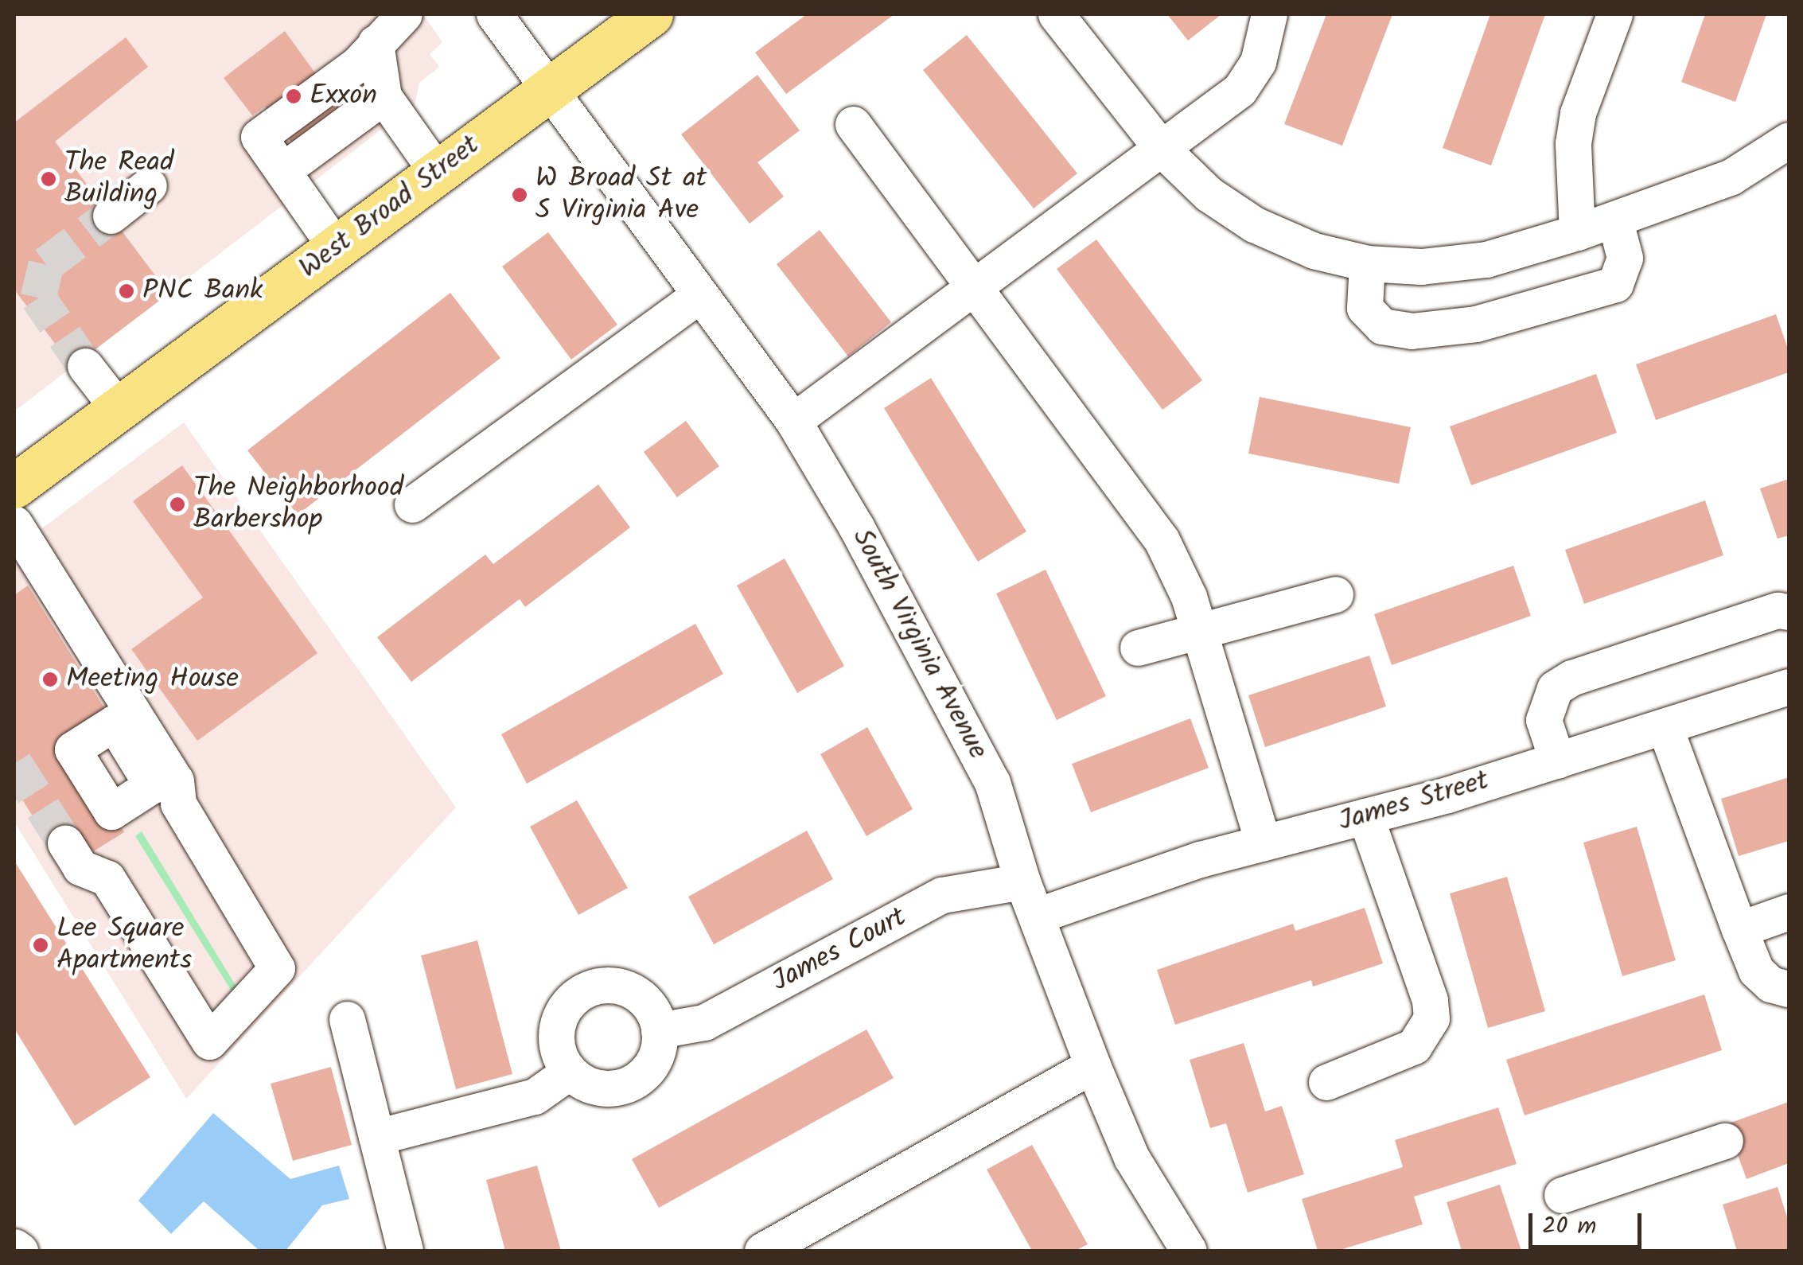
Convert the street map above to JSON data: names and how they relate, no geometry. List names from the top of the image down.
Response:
{
  "streets": {
    "main road": ["West Broad Street"],
    "street": ["South Virginia Avenue", "James Street", "James Court"]
  },
  "crossings": [
    ["West Broad Street", "South Virginia Avenue"],
    ["South Virginia Avenue", "James Street"],
    ["South Virginia Avenue", "James Court"]
  ],
  "places": [
    "Exxon",
    "The Read Building",
    "W Broad St at S Virginia Ave",
    "PNC Bank",
    "The Neighborhood Barbershop",
    "Meeting House",
    "Lee Square Apartments"
  ],
  "scale_bar": "20 m"
}
